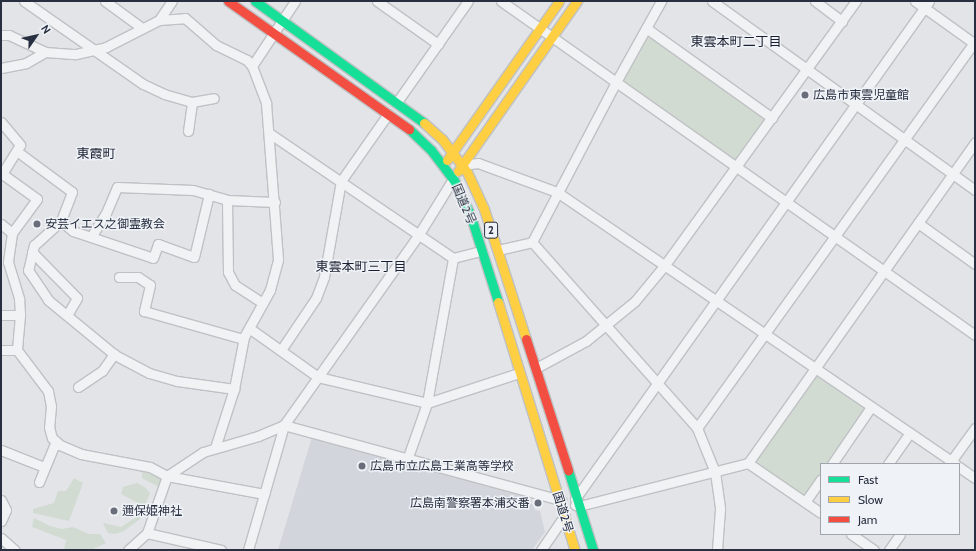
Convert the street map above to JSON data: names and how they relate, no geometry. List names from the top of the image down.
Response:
{
  "streets": {
    "main road": ["国道2号", "2"]
  },
  "districts": ["東雲本町二丁目", "東霞町", "東雲本町三丁目"],
  "places": [
    "広島市東雲児童館",
    "安芸イエス之御霊教会",
    "広島市立広島工業高等学校",
    "広島南警察署本浦交番",
    "邇保姫神社"
  ],
  "legend": ["Fast", "Slow", "Jam"],
  "north": "top right"
}
